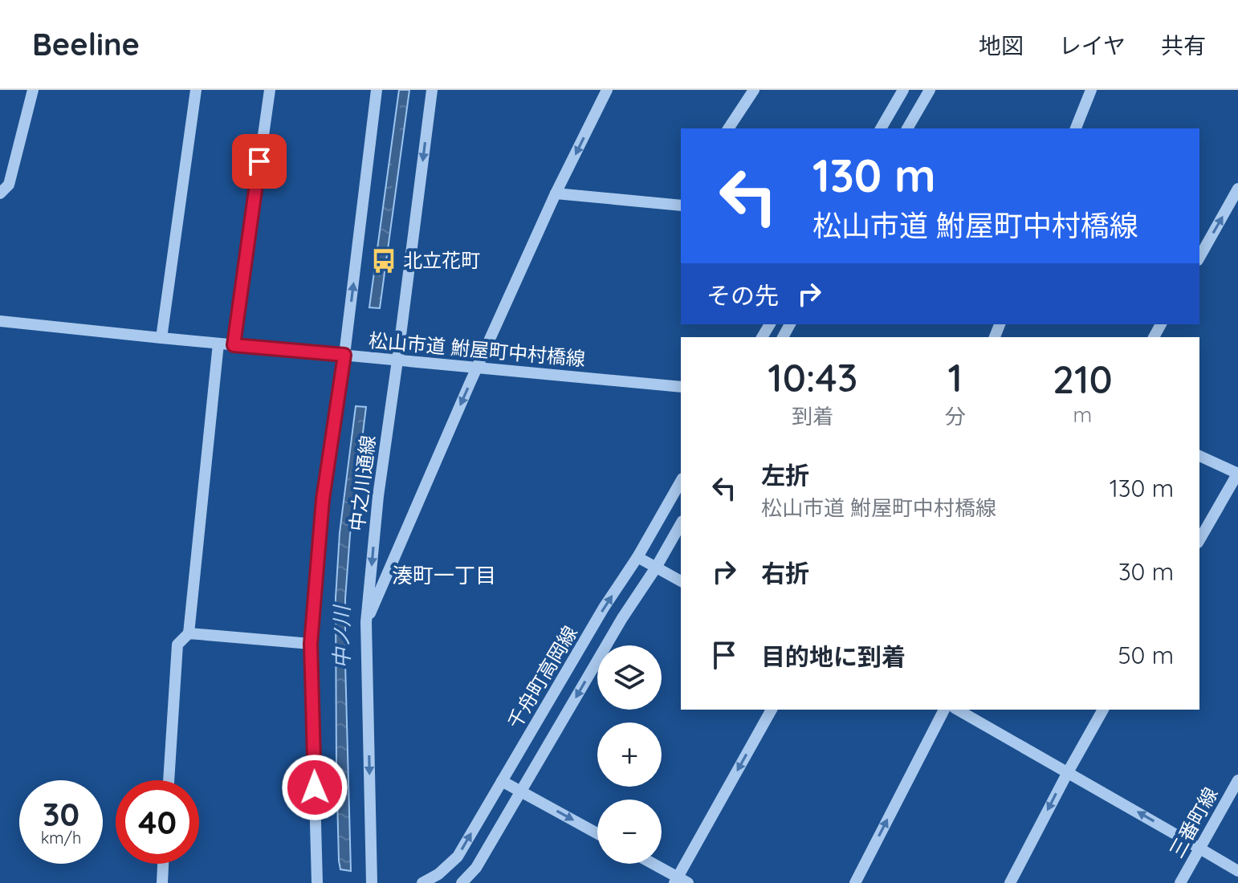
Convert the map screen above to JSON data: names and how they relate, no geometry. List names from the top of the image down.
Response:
{
  "streets": {
    "street": [
      "松山市道 鮒屋町中村橋線",
      "中之川通線",
      "千舟町高岡線",
      "三番町線"
    ]
  },
  "crossings": [
    ["松山市道 鮒屋町中村橋線", "中之川通線"]
  ],
  "districts": ["湊町一丁目"],
  "water": ["中ノ川"],
  "places": {
    "bus stop": ["北立花町"]
  },
  "page": {
    "header": "Beeline",
    "nav": ["地図", "レイヤ", "共有"],
    "turn": ["130 m", "松山市道 鮒屋町中村橋線"],
    "then": "その先",
    "eta": [
      "10:43",
      "到着",
      "1",
      "分",
      "210",
      "m"
    ],
    "list": [
      {
        "name": "左折",
        "note": "松山市道 鮒屋町中村橋線",
        "value": "130 m"
      },
      {
        "name": "右折",
        "value": "30 m"
      },
      {
        "name": "目的地に到着",
        "value": "50 m"
      }
    ],
    "map_buttons": ["+", "−"],
    "speed": "30 km/h",
    "limit": "40"
  }
}
